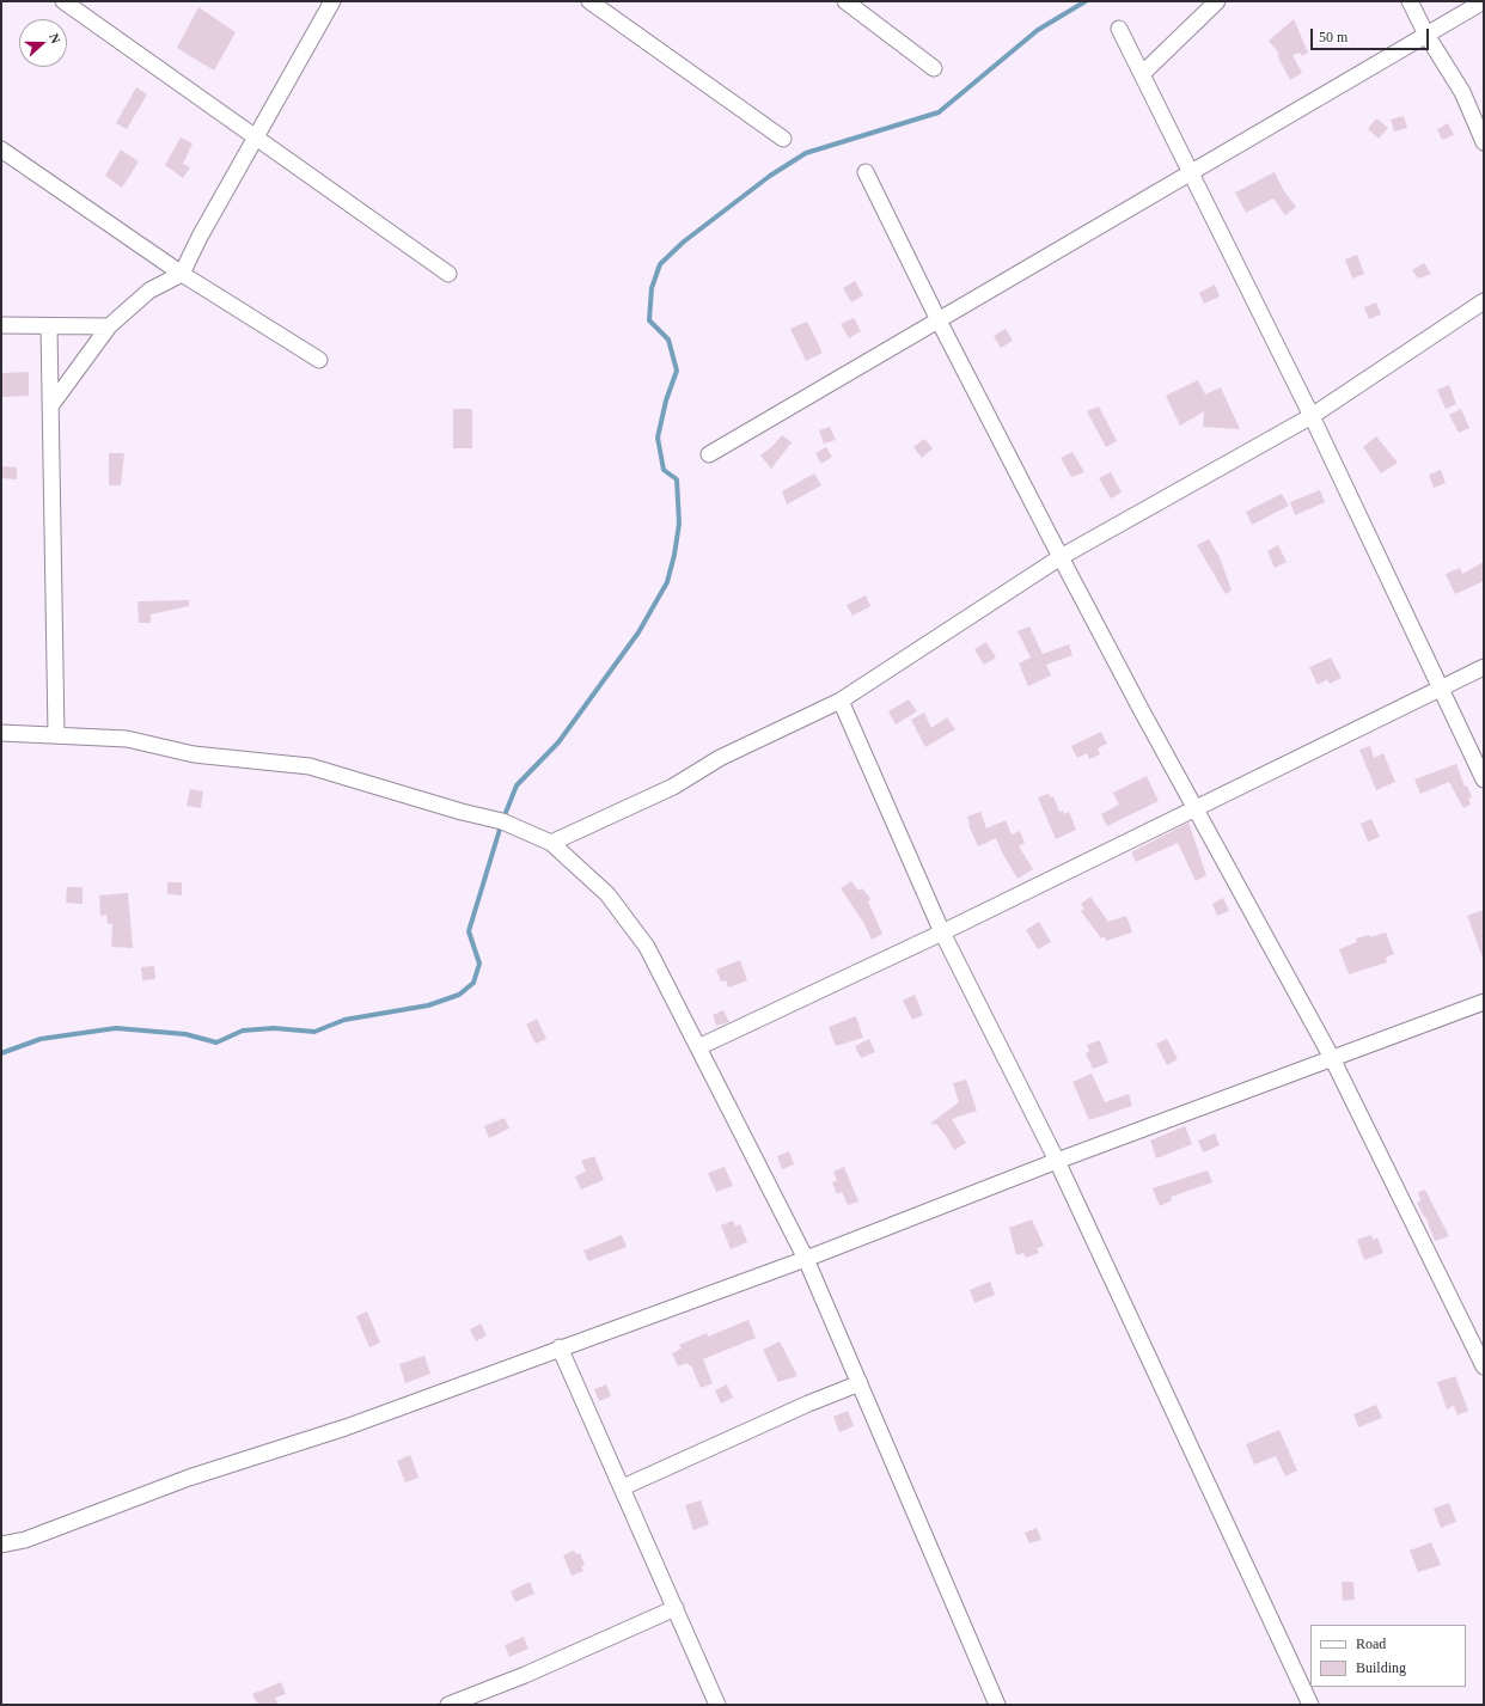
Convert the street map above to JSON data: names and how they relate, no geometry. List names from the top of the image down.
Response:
{
  "legend": ["Road", "Building"],
  "scale_bar": "50 m",
  "north": "right"
}
